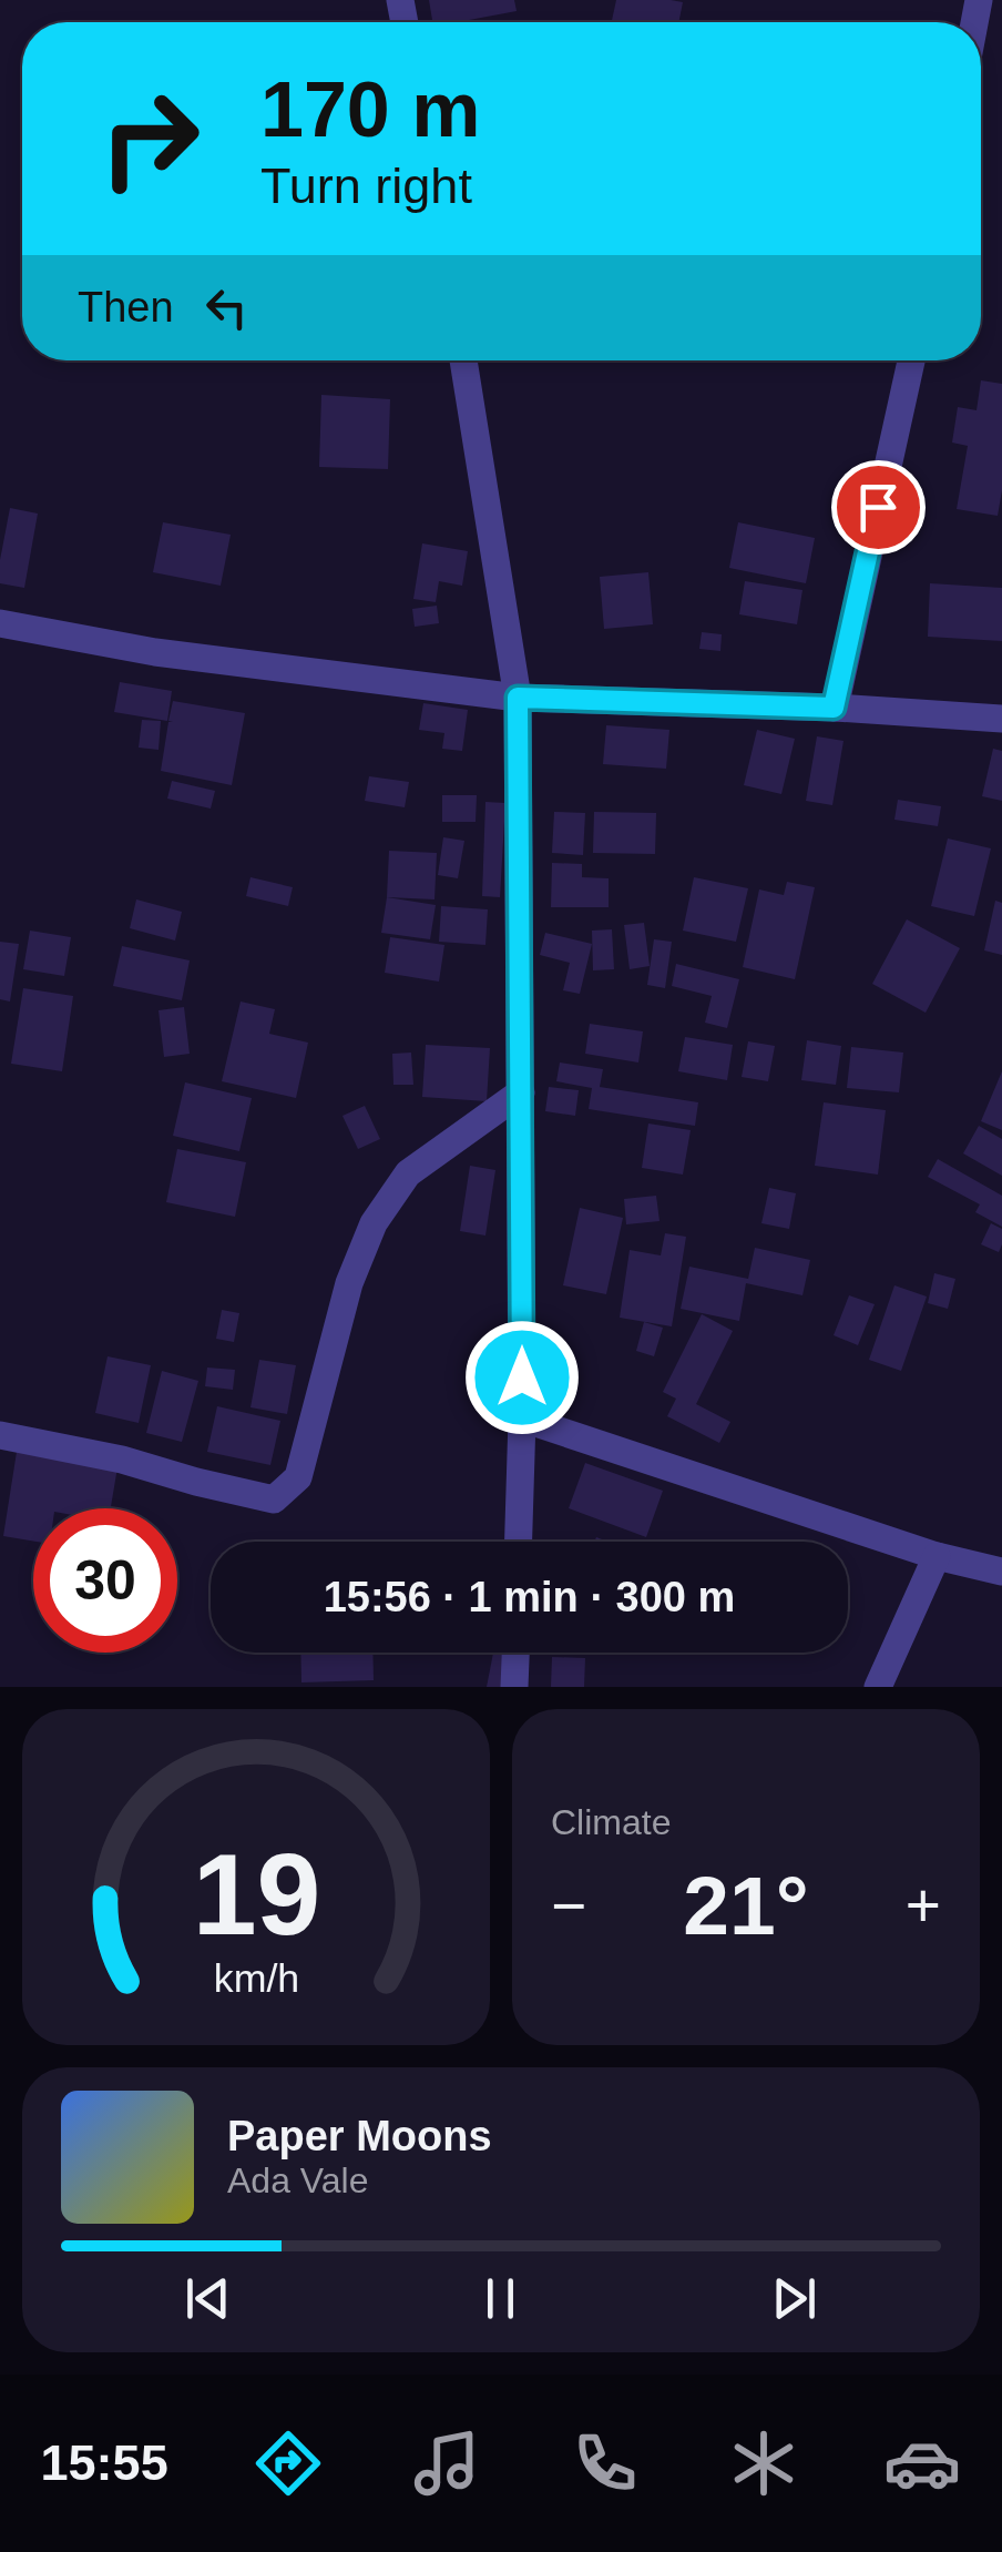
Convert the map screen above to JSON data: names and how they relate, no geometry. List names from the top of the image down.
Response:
{
  "page": {
    "turn": ["170 m", "Turn right"],
    "then": "Then",
    "limit": "30",
    "trip": "15:56 · 1 min · 300 m",
    "tile": "Climate",
    "heat": ["−", "21°", "+"],
    "song": ["Paper Moons", "Ada Vale"],
    "tabs": "15:55",
    "gauge": ["19", "km/h"]
  }
}
